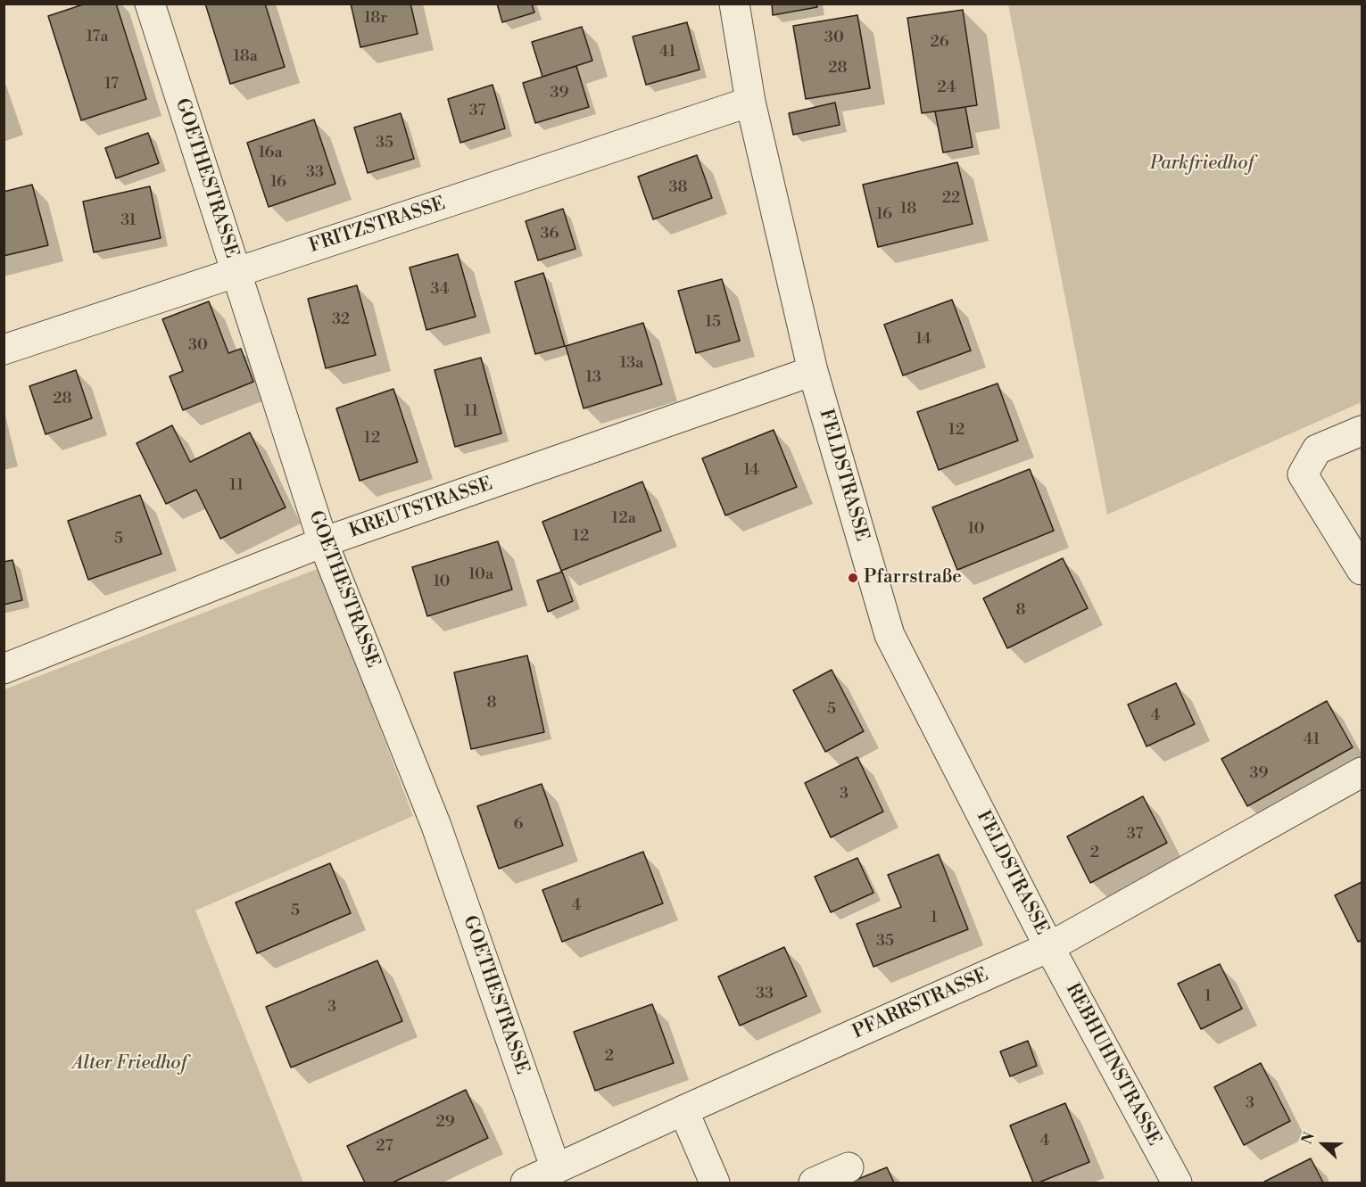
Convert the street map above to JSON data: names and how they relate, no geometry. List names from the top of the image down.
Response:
{
  "streets": {
    "street": [
      "GOETHESTRASSE",
      "FRITZSTRASSE",
      "FELDSTRASSE",
      "KREUTSTRASSE",
      "PFARRSTRASSE",
      "REBHUHNSTRASSE"
    ]
  },
  "crossings": [
    ["GOETHESTRASSE", "FRITZSTRASSE"],
    ["GOETHESTRASSE", "KREUTSTRASSE"],
    ["GOETHESTRASSE", "PFARRSTRASSE"],
    ["FRITZSTRASSE", "FELDSTRASSE"],
    ["FELDSTRASSE", "KREUTSTRASSE"],
    ["FELDSTRASSE", "PFARRSTRASSE"],
    ["FELDSTRASSE", "REBHUHNSTRASSE"],
    ["PFARRSTRASSE", "REBHUHNSTRASSE"]
  ],
  "parks": ["Parkfriedhof", "Alter Friedhof"],
  "places": ["Pfarrstraße"],
  "house_numbers": [
    "18r",
    "17a",
    "30",
    "26",
    "41",
    "18a",
    "28",
    "17",
    "24",
    "39",
    "37",
    "35",
    "16a",
    "33",
    "16",
    "38",
    "22",
    "18",
    "16",
    "31",
    "36",
    "34",
    "32",
    "15",
    "14",
    "30",
    "13a",
    "13",
    "28",
    "11",
    "12",
    "12",
    "14",
    "11",
    "12a",
    "10",
    "12",
    "5",
    "10a",
    "10",
    "8",
    "8",
    "5",
    "4",
    "41",
    "39",
    "3",
    "6",
    "37",
    "2",
    "4",
    "5",
    "1",
    "35",
    "33",
    "1",
    "3",
    "2",
    "3",
    "29",
    "4",
    "27"
  ],
  "north": "left"
}
